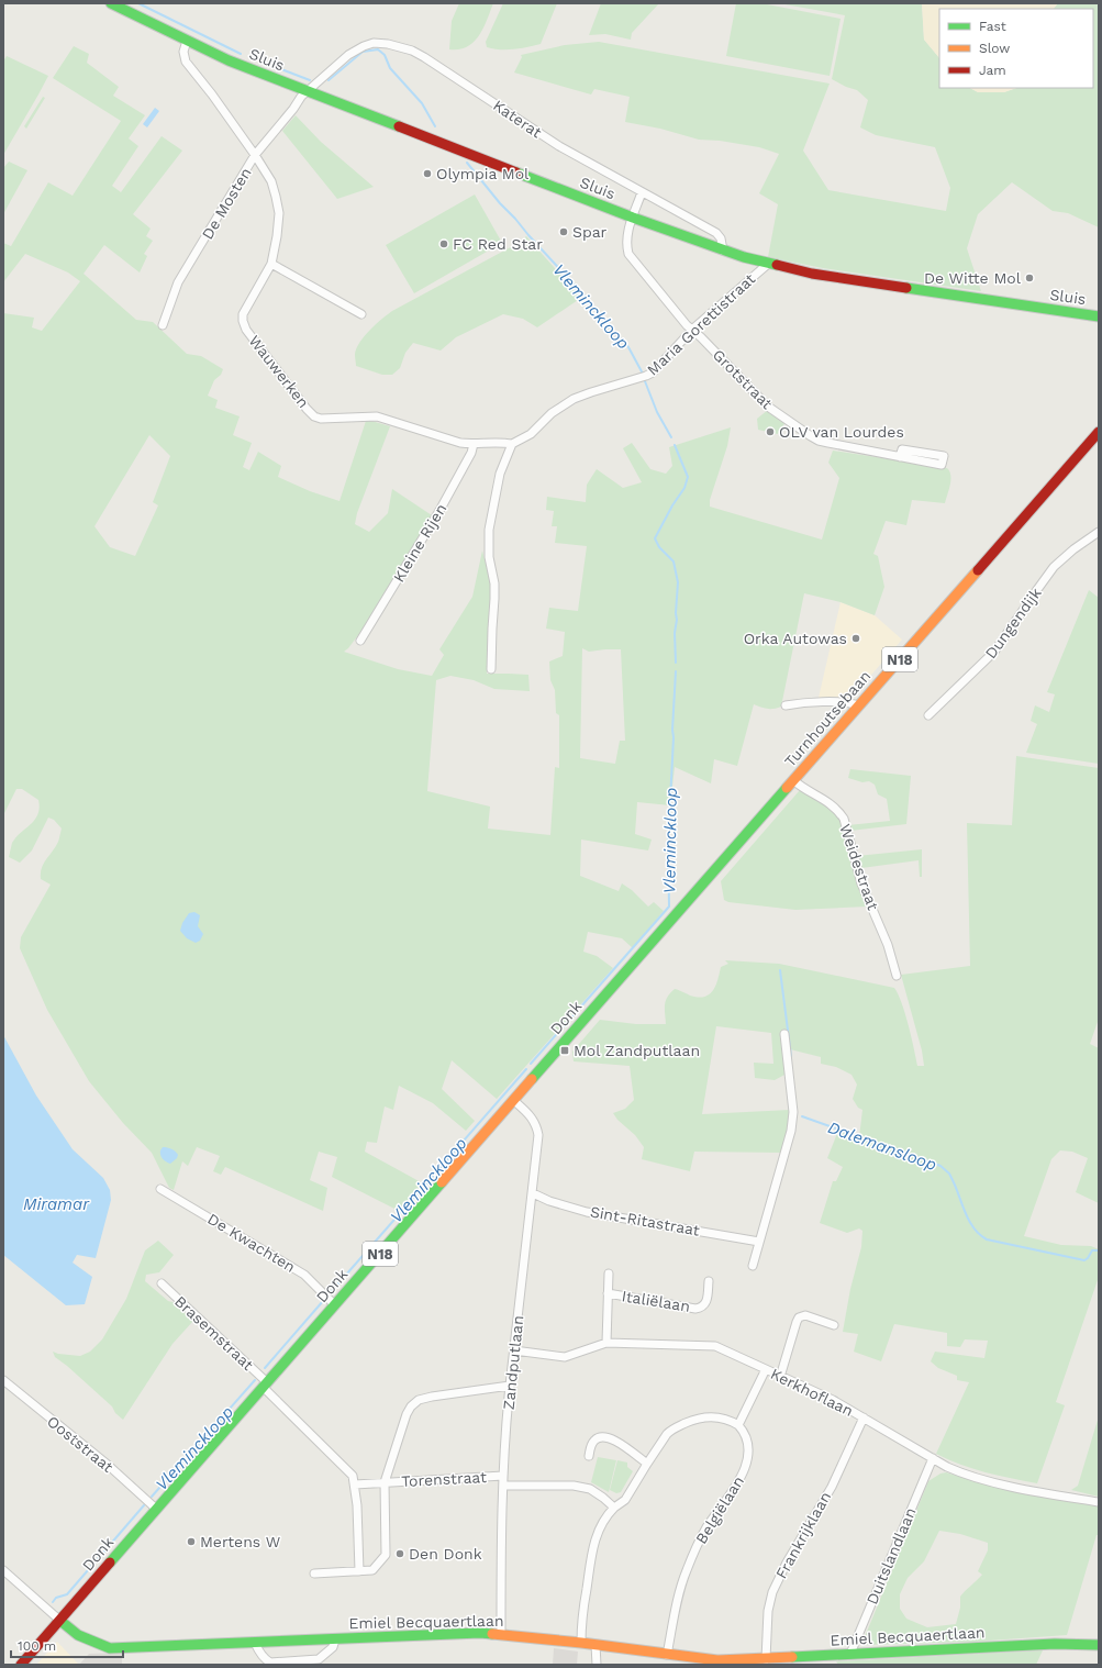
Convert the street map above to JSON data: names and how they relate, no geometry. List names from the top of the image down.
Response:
{
  "streets": {
    "street": [
      "Sluis",
      "Katerat",
      "De Mosten",
      "Maria Gorettistraat",
      "Wauwerken",
      "Grotstraat",
      "Kleine Rijen",
      "Dungendijk",
      "N18",
      "Turnhoutsebaan",
      "Weidestraat",
      "Donk",
      "Sint-Ritastraat",
      "De Kwachten",
      "Italiëlaan",
      "Brasemstraat",
      "Zandputlaan",
      "Kerkhoflaan",
      "Ooststraat",
      "Torenstraat",
      "Belgiëlaan",
      "Frankrijklaan",
      "Duitslandlaan",
      "Emiel Becquaertlaan"
    ]
  },
  "crossings": [
    ["Sluis", "Katerat"],
    ["Sluis", "De Mosten"],
    ["Sluis", "Maria Gorettistraat"],
    ["Sluis", "Wauwerken"],
    ["Sluis", "Grotstraat"],
    ["Katerat", "De Mosten"],
    ["Katerat", "Grotstraat"],
    ["De Mosten", "Wauwerken"],
    ["Maria Gorettistraat", "Wauwerken"],
    ["Maria Gorettistraat", "Grotstraat"],
    ["Wauwerken", "Kleine Rijen"],
    ["Turnhoutsebaan", "Weidestraat"],
    ["Turnhoutsebaan", "Donk"],
    ["Donk", "De Kwachten"],
    ["Donk", "Brasemstraat"],
    ["Donk", "Zandputlaan"],
    ["Donk", "Ooststraat"],
    ["Donk", "Emiel Becquaertlaan"],
    ["Sint-Ritastraat", "Zandputlaan"],
    ["Italiëlaan", "Kerkhoflaan"],
    ["Brasemstraat", "Torenstraat"],
    ["Zandputlaan", "Kerkhoflaan"],
    ["Zandputlaan", "Torenstraat"],
    ["Zandputlaan", "Emiel Becquaertlaan"],
    ["Kerkhoflaan", "Frankrijklaan"],
    ["Kerkhoflaan", "Duitslandlaan"],
    ["Belgiëlaan", "Emiel Becquaertlaan"],
    ["Frankrijklaan", "Emiel Becquaertlaan"],
    ["Duitslandlaan", "Emiel Becquaertlaan"]
  ],
  "water": ["Vleminckloop", "Dalemansloop", "Miramar"],
  "places": {
    "other": [
      "Olympia Mol",
      "Spar",
      "FC Red Star",
      "De Witte Mol",
      "OLV van Lourdes",
      "Orka Autowas",
      "Mertens W",
      "Den Donk"
    ],
    "transit": ["Mol Zandputlaan"]
  },
  "legend": ["Fast", "Slow", "Jam"],
  "scale_bar": "100 m"
}
